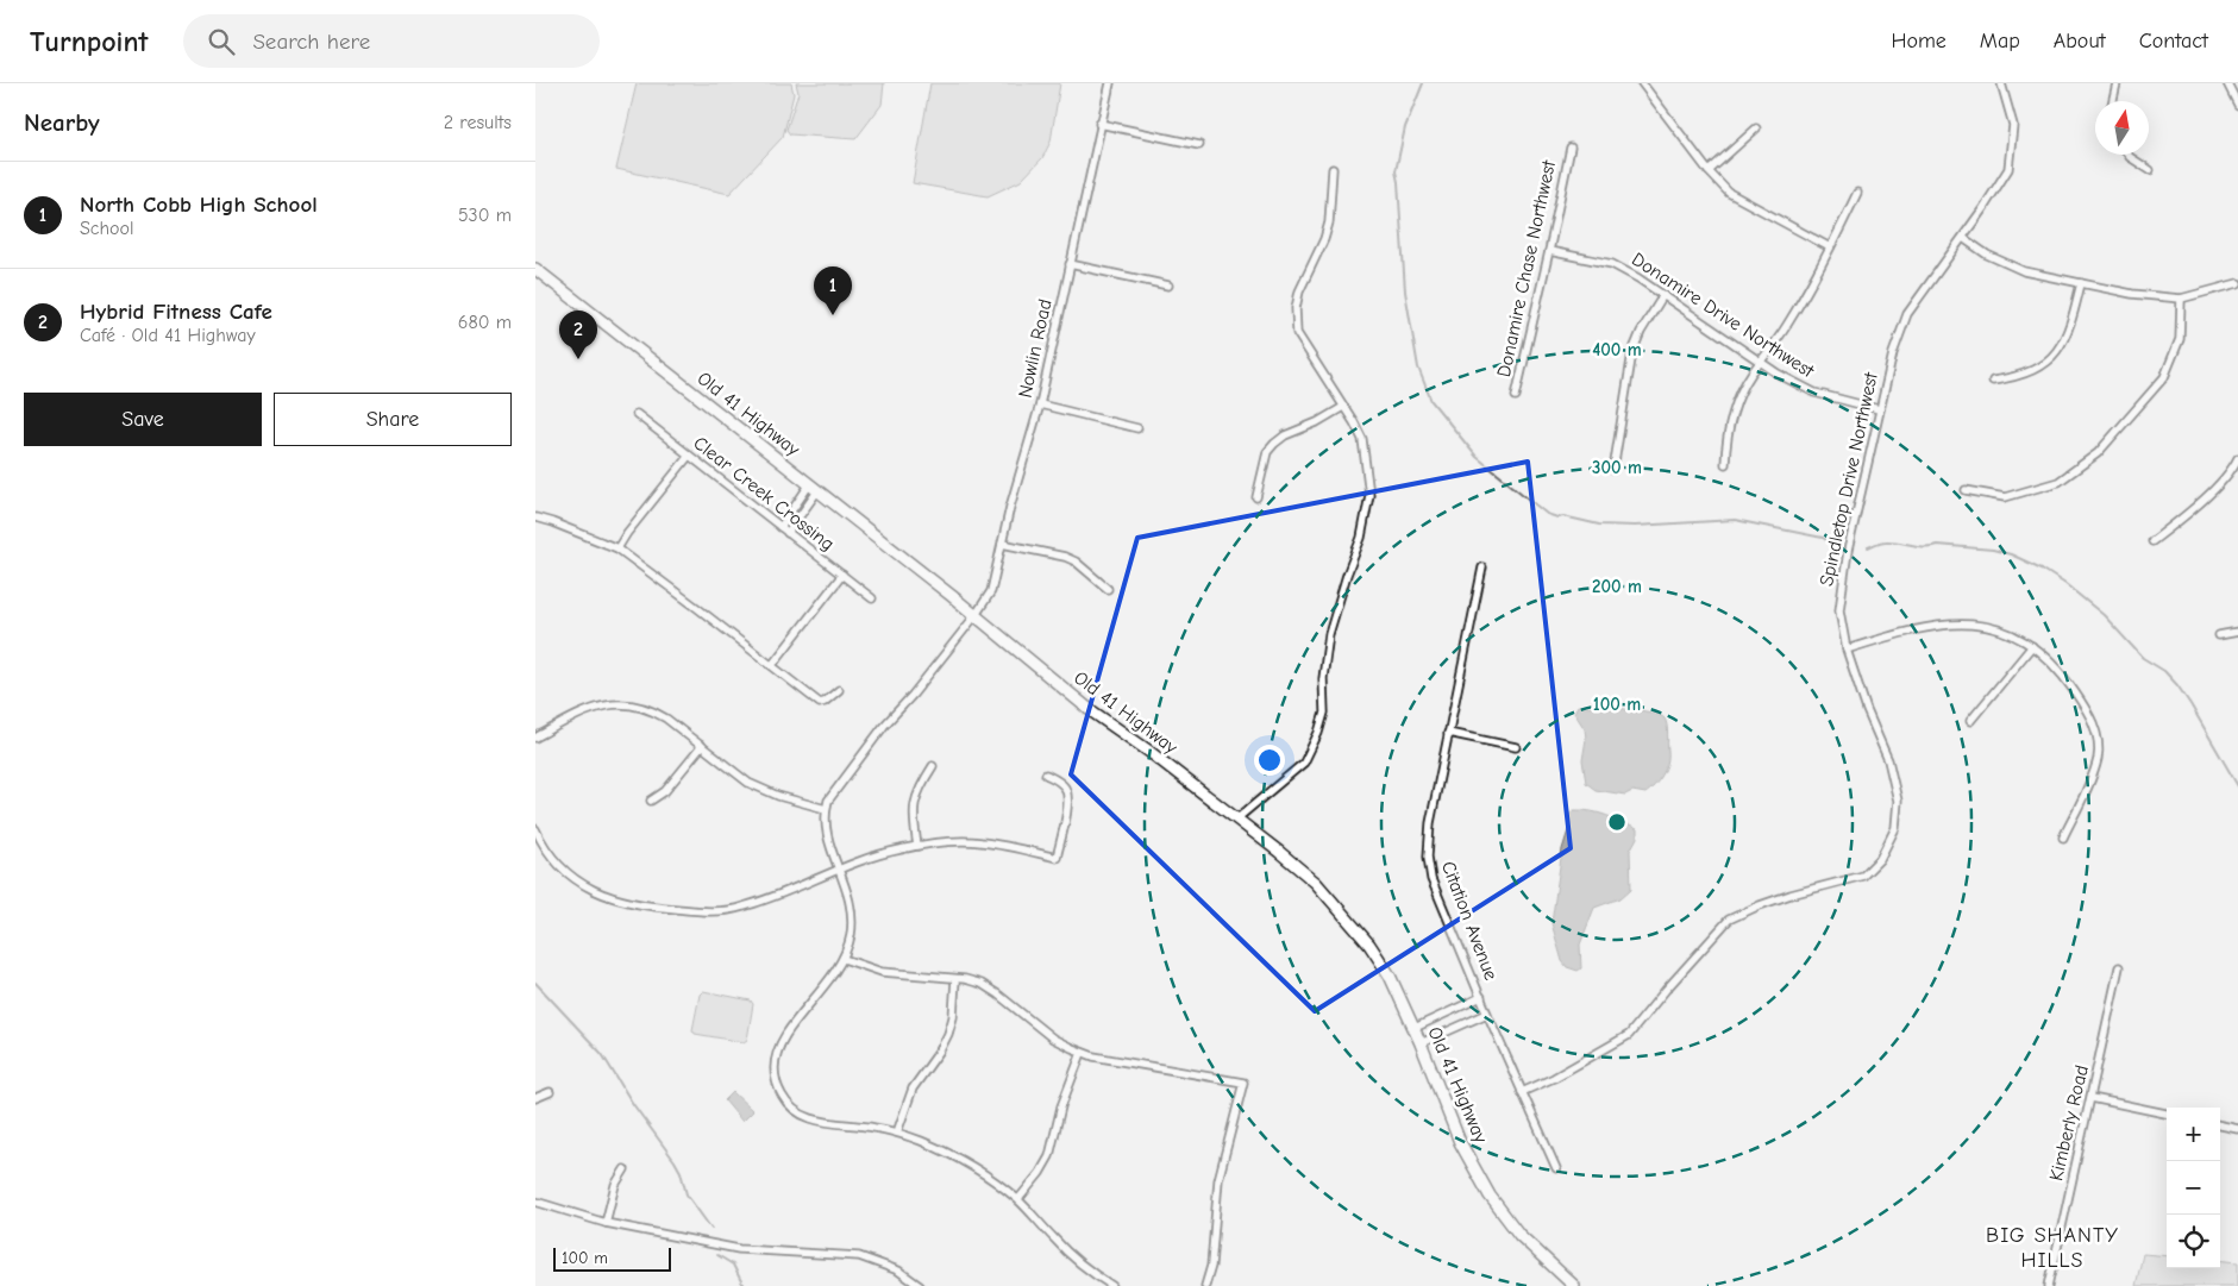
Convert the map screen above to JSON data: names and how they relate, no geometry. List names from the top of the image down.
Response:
{
  "streets": {
    "main road": ["Old 41 Highway"],
    "street": [
      "Donamire Chase Northwest",
      "Donamire Drive Northwest",
      "Nowlin Road",
      "Spindletop Drive Northwest",
      "Clear Creek Crossing",
      "Citation Avenue",
      "Kimberly Road"
    ]
  },
  "crossings": [
    ["Donamire Chase Northwest", "Donamire Drive Northwest"],
    ["Donamire Drive Northwest", "Spindletop Drive Northwest"],
    ["Nowlin Road", "Old 41 Highway"],
    ["Spindletop Drive Northwest", "Citation Avenue"]
  ],
  "districts": ["BIG SHANTY HILLS"],
  "scale_bar": "100 m",
  "north": "top",
  "page": {
    "header": "Turnpoint",
    "search": "Search here",
    "nav": [
      "Home",
      "Map",
      "About",
      "Contact"
    ],
    "heading": ["Nearby", "2 results"],
    "list": [
      {
        "mark": "1",
        "name": "North Cobb High School",
        "note": "School",
        "value": "530 m"
      },
      {
        "mark": "2",
        "name": "Hybrid Fitness Cafe",
        "note": "Café · Old 41 Highway",
        "value": "680 m"
      }
    ],
    "pins": ["1", "2"],
    "buttons": ["Save", "Share"],
    "map_buttons": ["+", "−"],
    "scale": "100 m"
  },
  "rings": [
    "400 m",
    "300 m",
    "200 m",
    "100 m"
  ]
}
